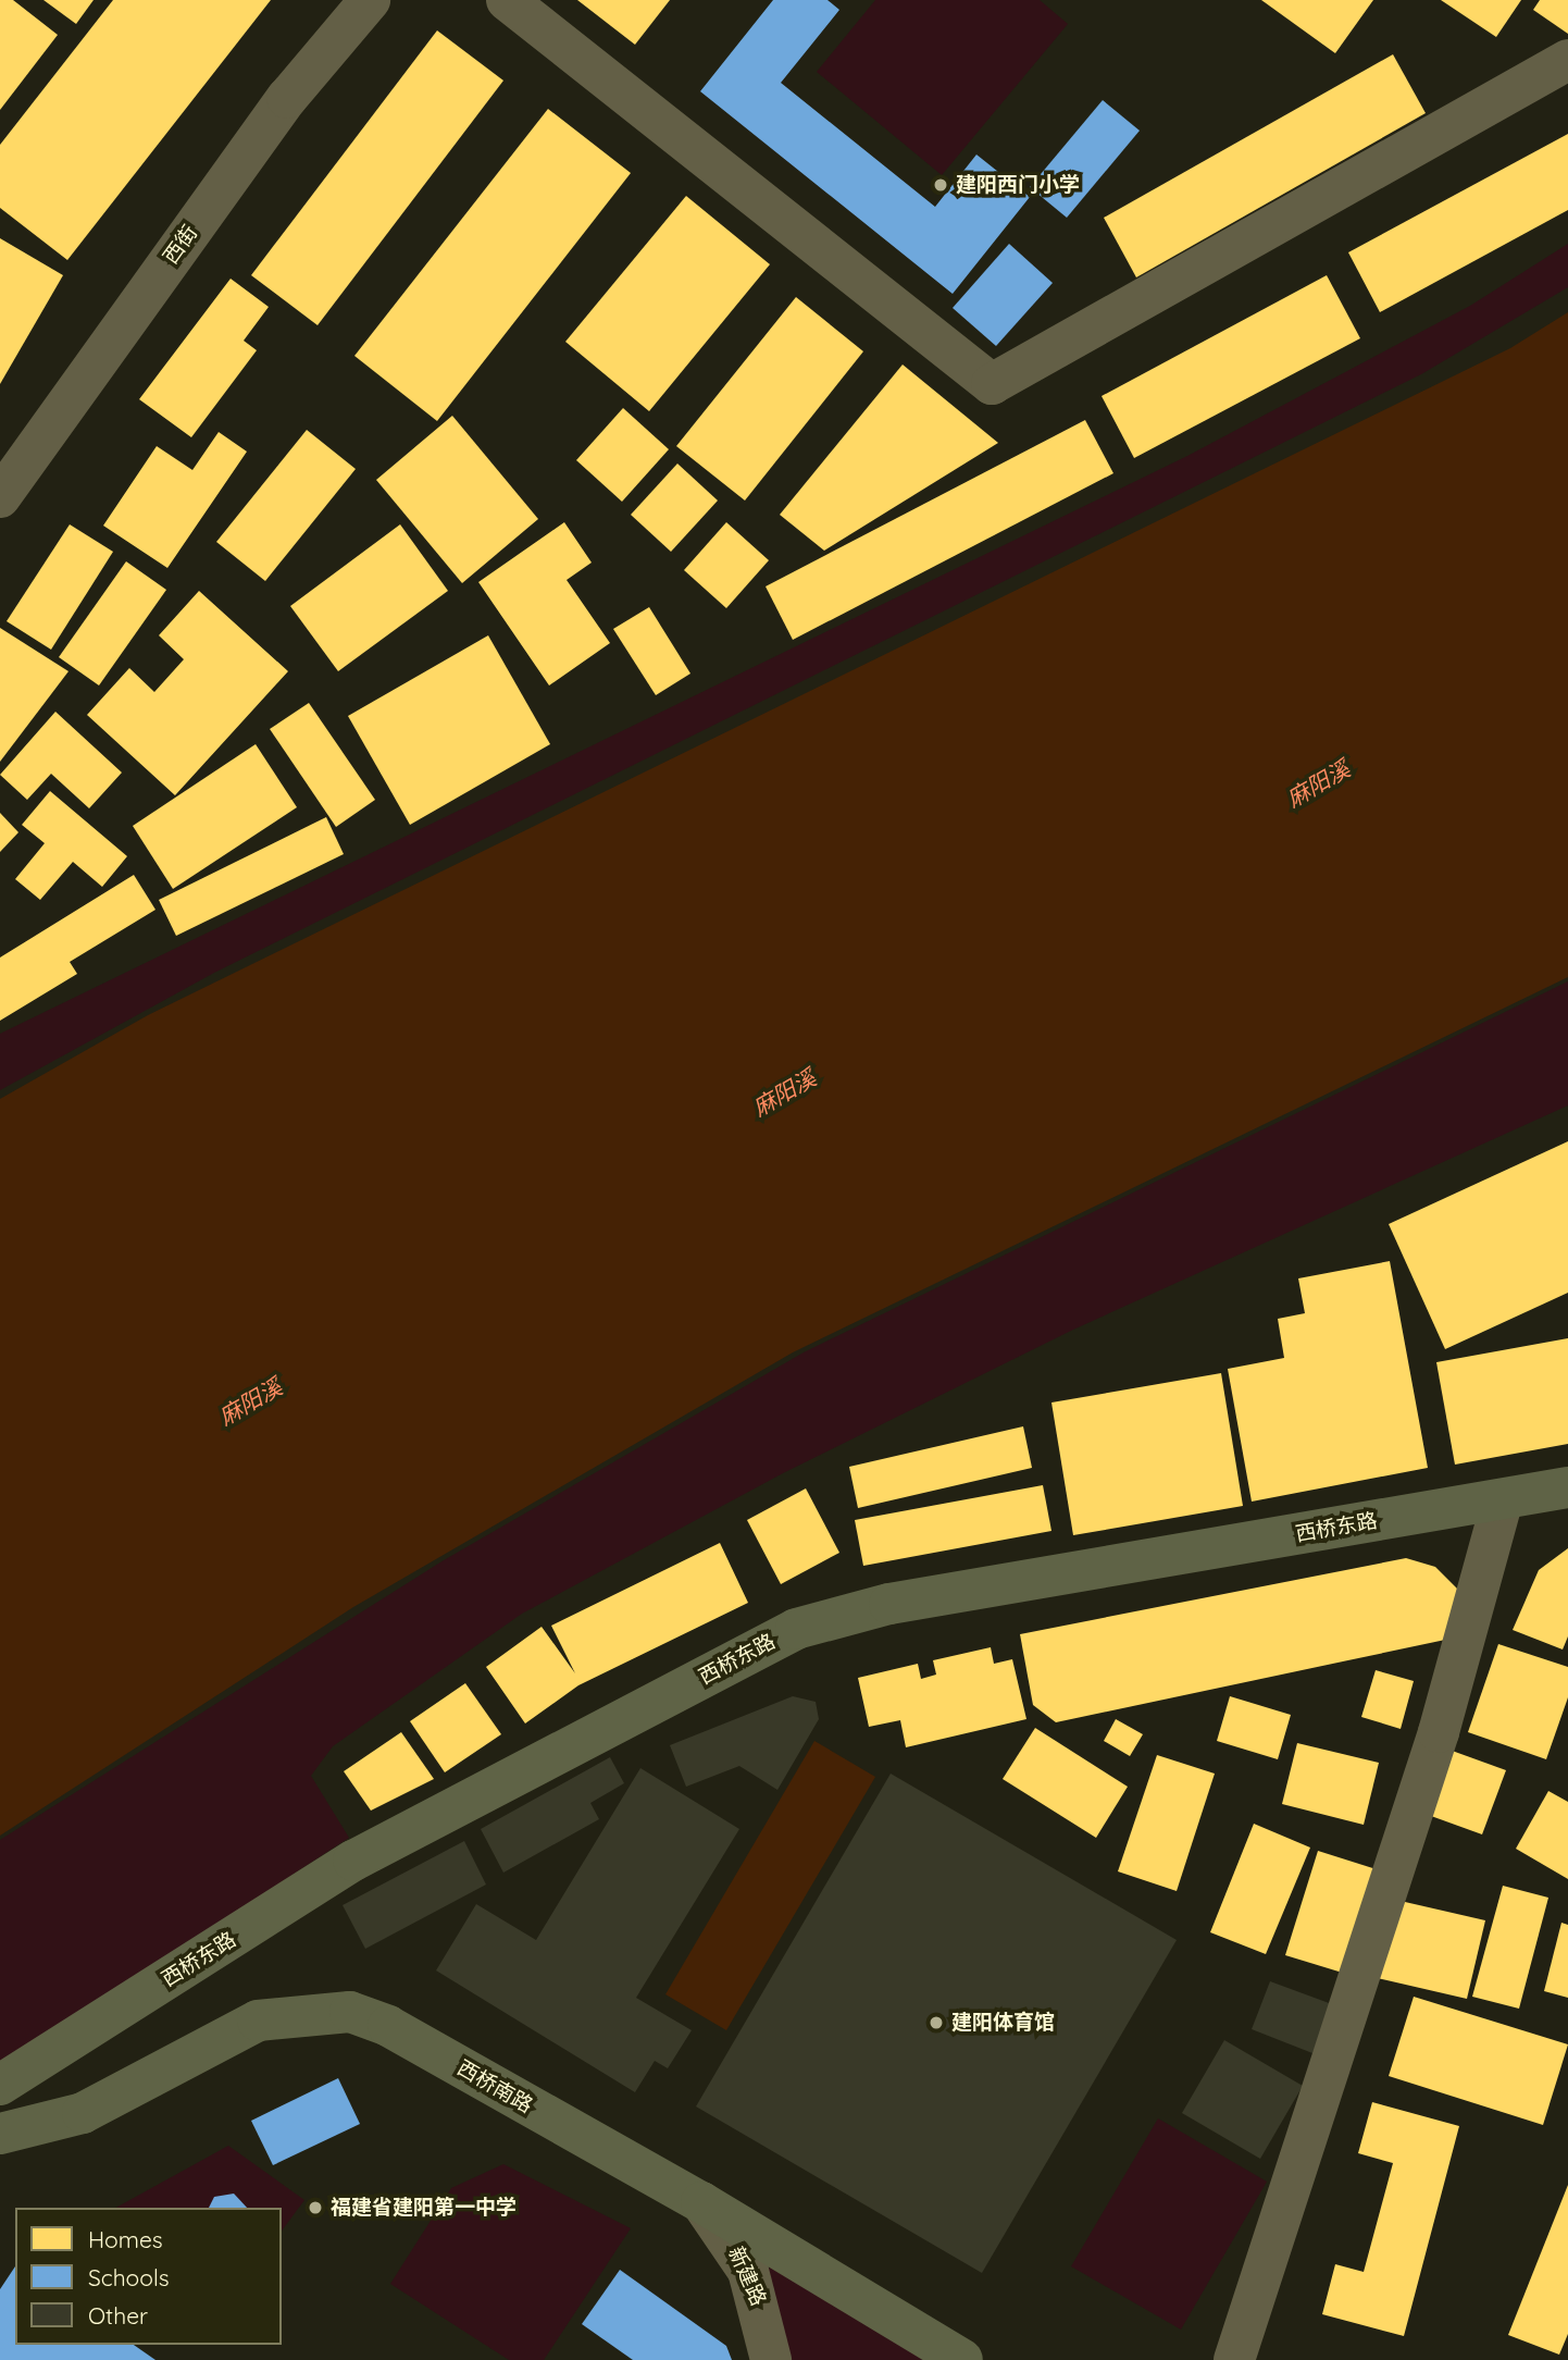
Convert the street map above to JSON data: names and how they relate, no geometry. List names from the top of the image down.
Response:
{
  "streets": {
    "main road": ["西桥东路", "西桥南路"],
    "street": ["西街", "新建路"]
  },
  "crossings": [
    ["西桥南路", "新建路"]
  ],
  "water": ["麻阳溪"],
  "places": ["建阳西门小学", "建阳体育馆", "福建省建阳第一中学"],
  "legend": ["Homes", "Schools", "Other"]
}
